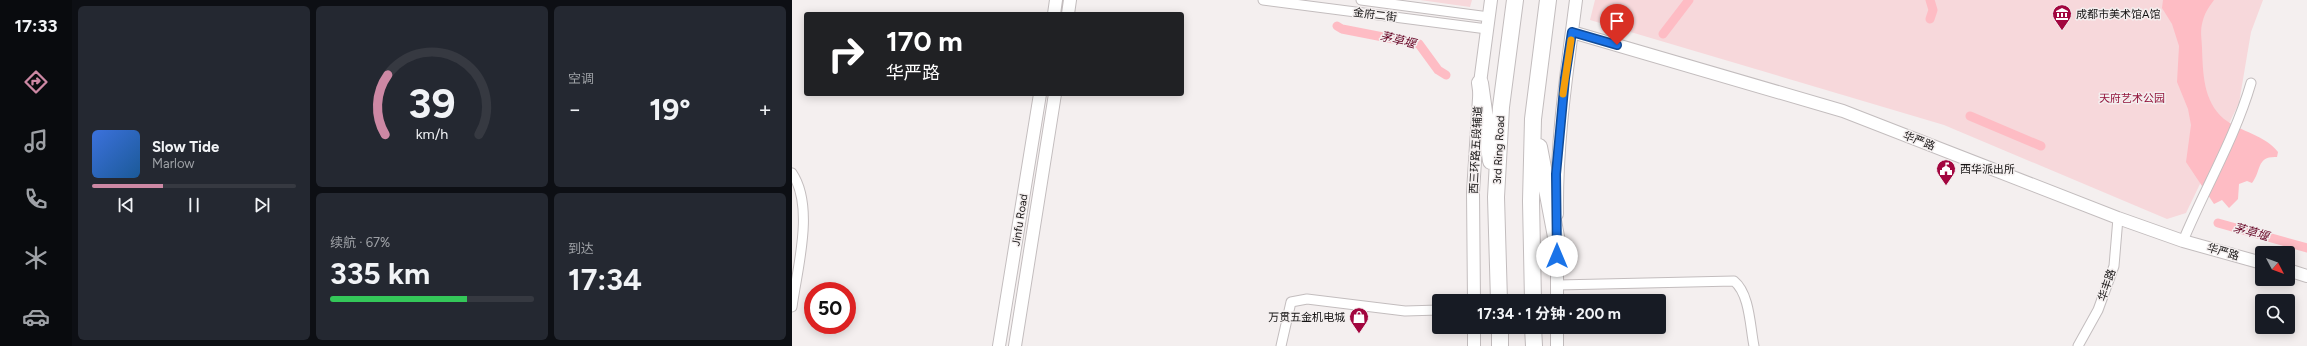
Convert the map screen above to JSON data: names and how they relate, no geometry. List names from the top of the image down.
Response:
{
  "streets": {
    "highway": ["3rd Ring Road"],
    "street": [
      "金府二街",
      "华严路",
      "西三环路五段辅道",
      "Jinfu Road",
      "华丰路"
    ]
  },
  "crossings": [
    ["金府二街", "西三环路五段辅道"],
    ["华严路", "华丰路"]
  ],
  "water": ["茅草堰"],
  "parks": ["天府艺术公园"],
  "places": {
    "museum": ["成都市美术馆A馆"],
    "public building": ["西华派出所"],
    "shop": ["万贯五金机电城"]
  },
  "north": "bottom right",
  "page": {
    "tabs": "17:33",
    "tile": [
      "空调",
      ["续航 · 67%", "335 km"],
      ["到达", "17:34"]
    ],
    "turn": ["170 m", "华严路"],
    "heat": ["−", "19°", "+"],
    "song": ["Slow Tide", "Marlow"],
    "limit": "50",
    "trip": "17:34 · 1 分钟 · 200 m",
    "gauge": ["39", "km/h"]
  }
}
